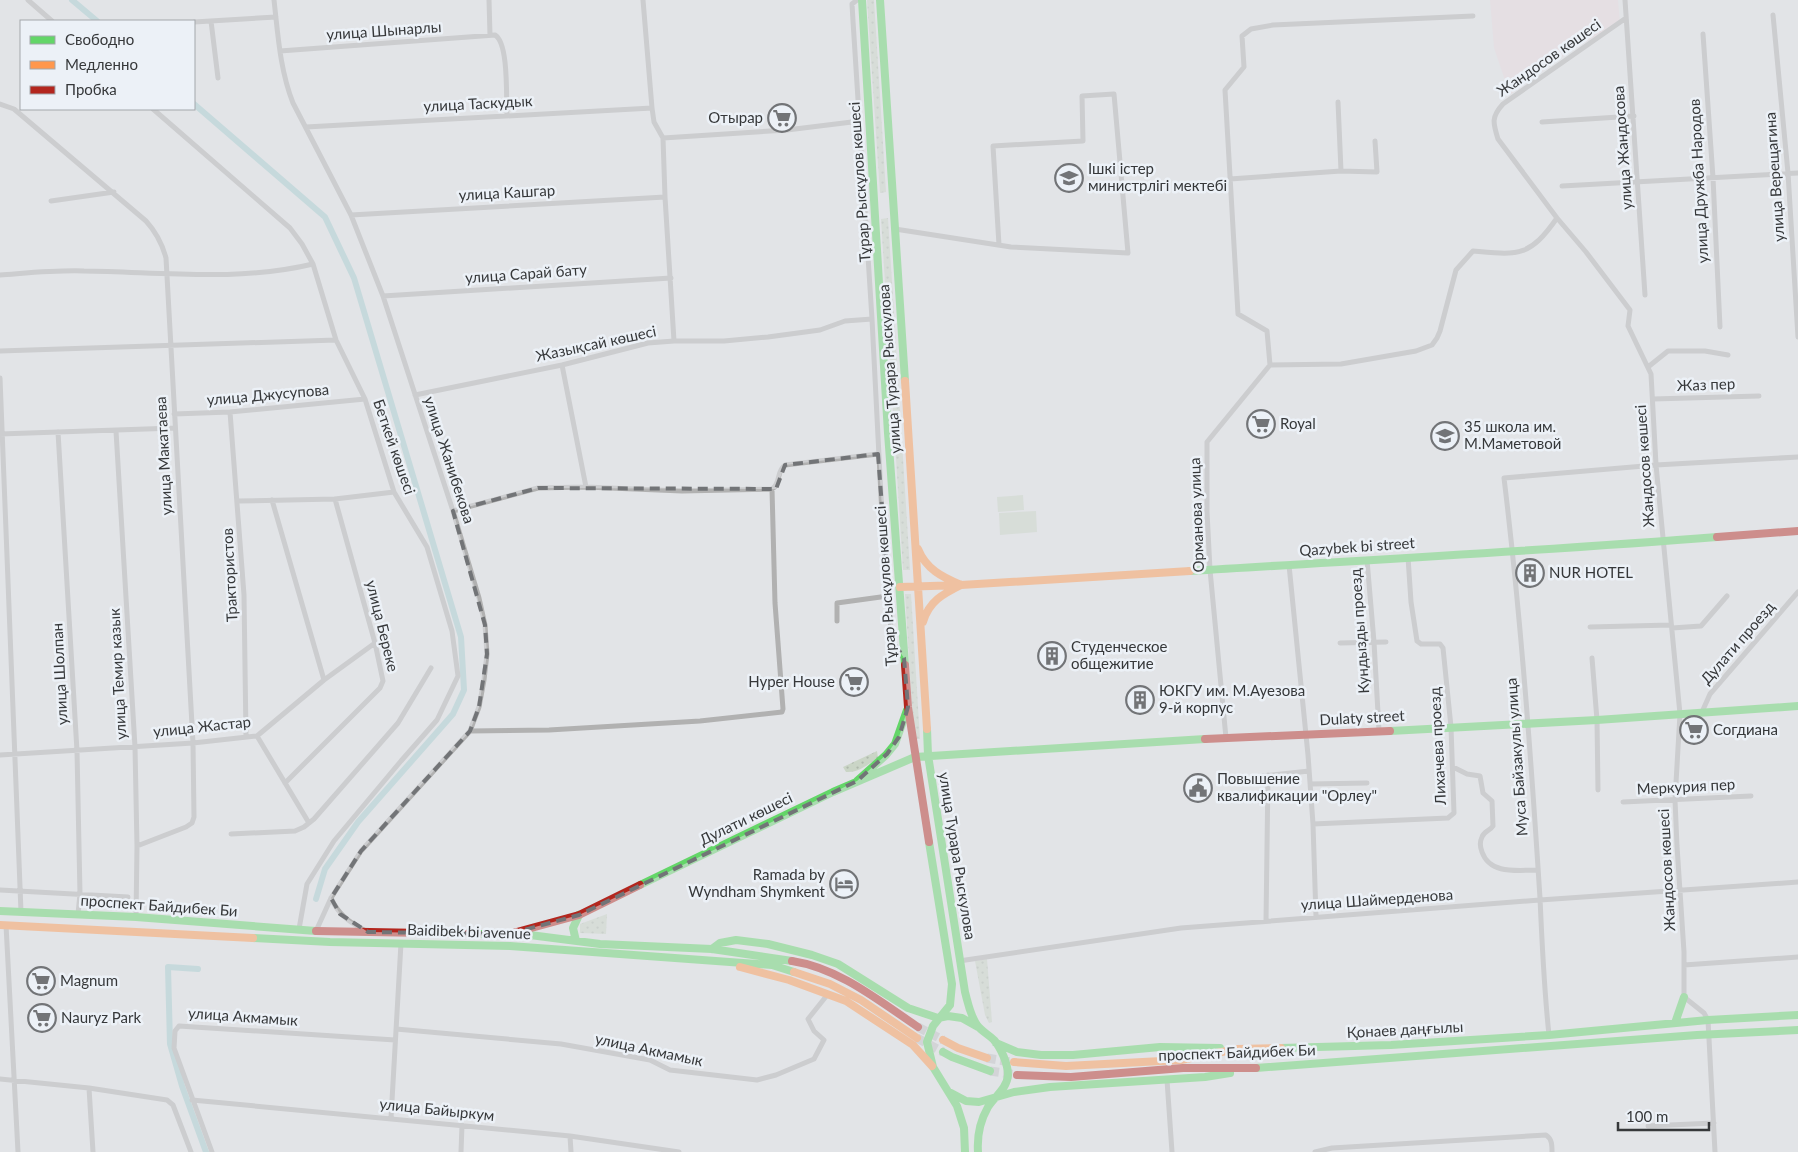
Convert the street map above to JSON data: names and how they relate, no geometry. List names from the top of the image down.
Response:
{
  "streets": {
    "main road": [
      "Тұрар Рыскұлов көшесі",
      "улица Турара Рыскулова",
      "Qazybek bi street",
      "Dulaty street",
      "Дулати көшесі",
      "проспект Байдибек Би",
      "Baidibek bi avenue",
      "Қонаев даңғылы"
    ],
    "street": [
      "улица Шынарлы",
      "Жандосов көшесі",
      "улица Таскудык",
      "улица Жандосова",
      "улица Верещагина",
      "улица Дружба Народов",
      "улица Кашгар",
      "улица Сарай бату",
      "Жазықсай көшесі",
      "Жаз пер",
      "улица Джусупова",
      "Беткей көшесі",
      "улица Макатаева",
      "улица Жанибекова",
      "Орманова улица",
      "Трактористов",
      "улица Береке",
      "Кундызды проезд",
      "Дулати проезд",
      "улица Шолпан",
      "улица Темир казык",
      "улица Жастар",
      "Лихачева проезд",
      "Муса Байзакулы улица",
      "Меркурия пер",
      "улица Шаймерденова",
      "улица Акмамык",
      "улица Байыркум"
    ]
  },
  "crossings": [
    ["улица Шынарлы", "улица Жанибекова"],
    ["Жандосов көшесі", "улица Жандосова"],
    ["Жандосов көшесі", "Жаз пер"],
    ["Жандосов көшесі", "Qazybek bi street"],
    ["Жандосов көшесі", "Dulaty street"],
    ["Жандосов көшесі", "Муса Байзакулы улица"],
    ["Жандосов көшесі", "Меркурия пер"],
    ["Жандосов көшесі", "улица Шаймерденова"],
    ["улица Таскудык", "улица Жанибекова"],
    ["Тұрар Рыскұлов көшесі", "улица Турара Рыскулова"],
    ["Тұрар Рыскұлов көшесі", "Qazybek bi street"],
    ["Тұрар Рыскұлов көшесі", "Dulaty street"],
    ["Тұрар Рыскұлов көшесі", "Дулати көшесі"],
    ["улица Кашгар", "улица Жанибекова"],
    ["улица Сарай бату", "улица Жанибекова"],
    ["Жазықсай көшесі", "улица Жанибекова"],
    ["улица Турара Рыскулова", "Qazybek bi street"],
    ["улица Турара Рыскулова", "Dulaty street"],
    ["улица Турара Рыскулова", "Дулати көшесі"],
    ["улица Турара Рыскулова", "улица Шаймерденова"],
    ["улица Джусупова", "Беткей көшесі"],
    ["улица Джусупова", "улица Макатаева"],
    ["улица Джусупова", "Трактористов"],
    ["Беткей көшесі", "проспект Байдибек Би"],
    ["улица Макатаева", "улица Темир казык"],
    ["улица Макатаева", "улица Жастар"],
    ["улица Жанибекова", "проспект Байдибек Би"],
    ["Орманова улица", "Qazybek bi street"],
    ["Орманова улица", "Dulaty street"],
    ["Qazybek bi street", "Кундызды проезд"],
    ["Qazybek bi street", "Лихачева проезд"],
    ["Qazybek bi street", "Муса Байзакулы улица"],
    ["Трактористов", "улица Жастар"],
    ["улица Береке", "улица Жастар"],
    ["Кундызды проезд", "Dulaty street"],
    ["Дулати проезд", "Dulaty street"],
    ["улица Шолпан", "улица Жастар"],
    ["улица Шолпан", "проспект Байдибек Би"],
    ["улица Темир казык", "улица Жастар"],
    ["улица Темир казык", "проспект Байдибек Би"],
    ["Dulaty street", "Лихачева проезд"],
    ["Dulaty street", "Муса Байзакулы улица"],
    ["Dulaty street", "Дулати көшесі"],
    ["Муса Байзакулы улица", "улица Шаймерденова"],
    ["Муса Байзакулы улица", "Қонаев даңғылы"],
    ["Дулати көшесі", "проспект Байдибек Би"],
    ["Дулати көшесі", "Baidibek bi avenue"],
    ["проспект Байдибек Би", "Baidibek bi avenue"],
    ["улица Акмамык", "улица Байыркум"]
  ],
  "places": {
    "supermarket": [
      "Отырар",
      "Royal",
      "Hyper House",
      "Согдиана",
      "Magnum",
      "Nauryz Park"
    ],
    "school or university": ["Ішкі істер министрлігі мектебі", "35 школа им. М.Маметовой"],
    "building": ["NUR HOTEL", "Студенческое общежитие", "ЮКГУ им. М.Ауезова 9-й корпус"],
    "public building": ["Повышение квалификации \"Орлеу\""],
    "hotel": ["Ramada by Wyndham Shymkent"]
  },
  "legend": ["Свободно", "Медленно", "Пробка"],
  "scale_bar": "100 m"
}
